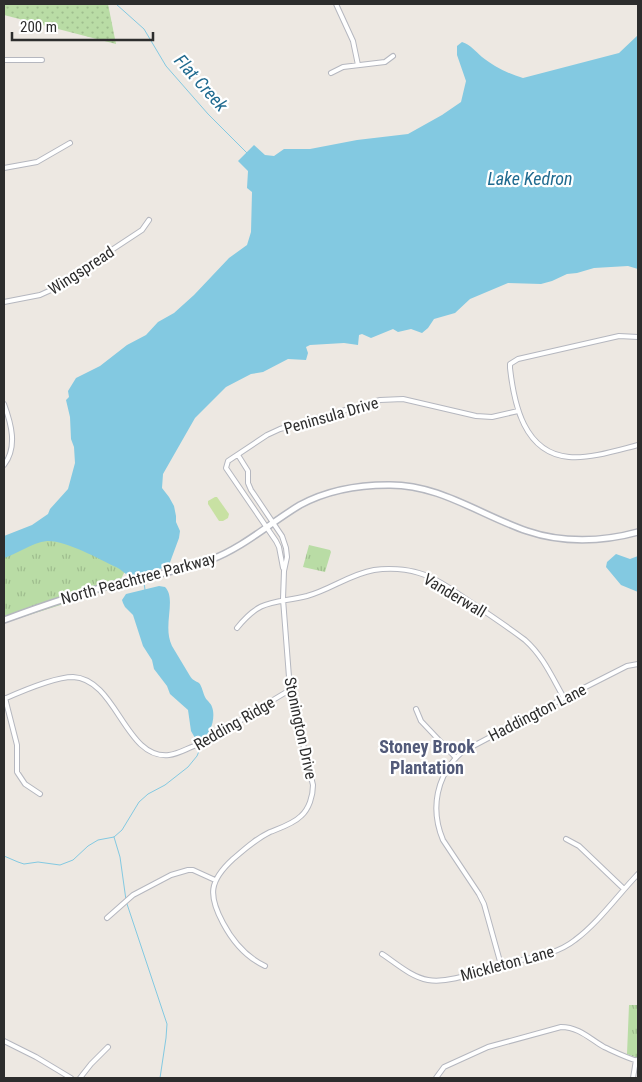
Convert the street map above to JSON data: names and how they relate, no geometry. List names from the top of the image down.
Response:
{
  "streets": {
    "street": [
      "Wingspread",
      "Peninsula Drive",
      "North Peachtree Parkway",
      "Vanderwall",
      "Haddington Lane",
      "Redding Ridge",
      "Stonington Drive",
      "Mickleton Lane"
    ]
  },
  "crossings": [
    ["North Peachtree Parkway", "Stonington Drive"],
    ["Vanderwall", "Haddington Lane"],
    ["Vanderwall", "Stonington Drive"],
    ["Haddington Lane", "Mickleton Lane"],
    ["Redding Ridge", "Stonington Drive"]
  ],
  "districts": ["Stoney Brook Plantation"],
  "water": ["Flat Creek", "Lake Kedron"],
  "scale_bar": "200 m"
}
